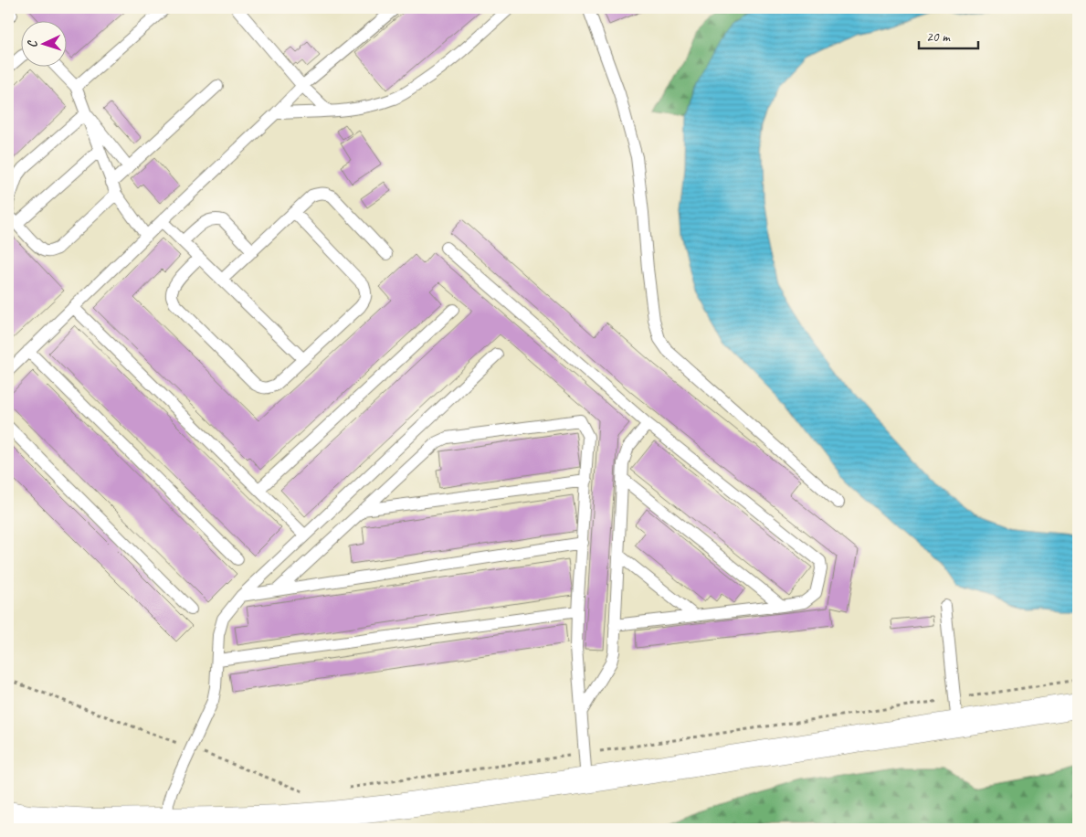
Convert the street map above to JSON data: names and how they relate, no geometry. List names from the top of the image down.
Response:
{
  "scale_bar": "20 m",
  "north": "left"
}
